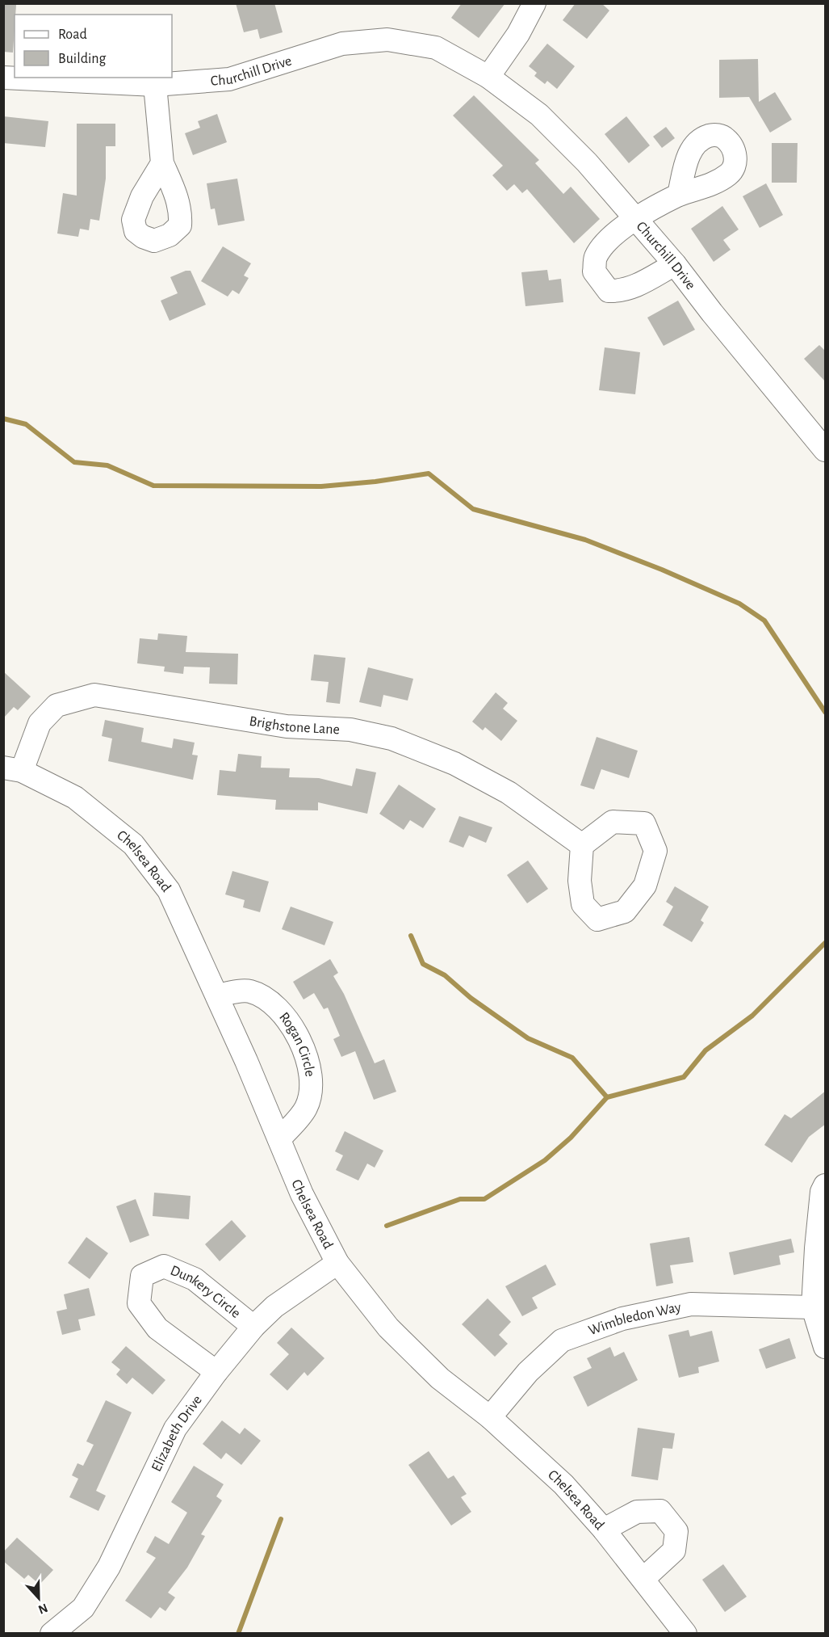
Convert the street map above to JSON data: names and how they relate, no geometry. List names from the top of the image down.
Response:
{
  "streets": {
    "street": [
      "Churchill Drive",
      "Brighstone Lane",
      "Chelsea Road",
      "Rogan Circle",
      "Dunkery Circle",
      "Wimbledon Way",
      "Elizabeth Drive"
    ]
  },
  "crossings": [
    ["Brighstone Lane", "Chelsea Road"],
    ["Chelsea Road", "Rogan Circle"],
    ["Chelsea Road", "Wimbledon Way"],
    ["Chelsea Road", "Elizabeth Drive"],
    ["Dunkery Circle", "Elizabeth Drive"]
  ],
  "legend": ["Road", "Building"],
  "north": "bottom"
}
